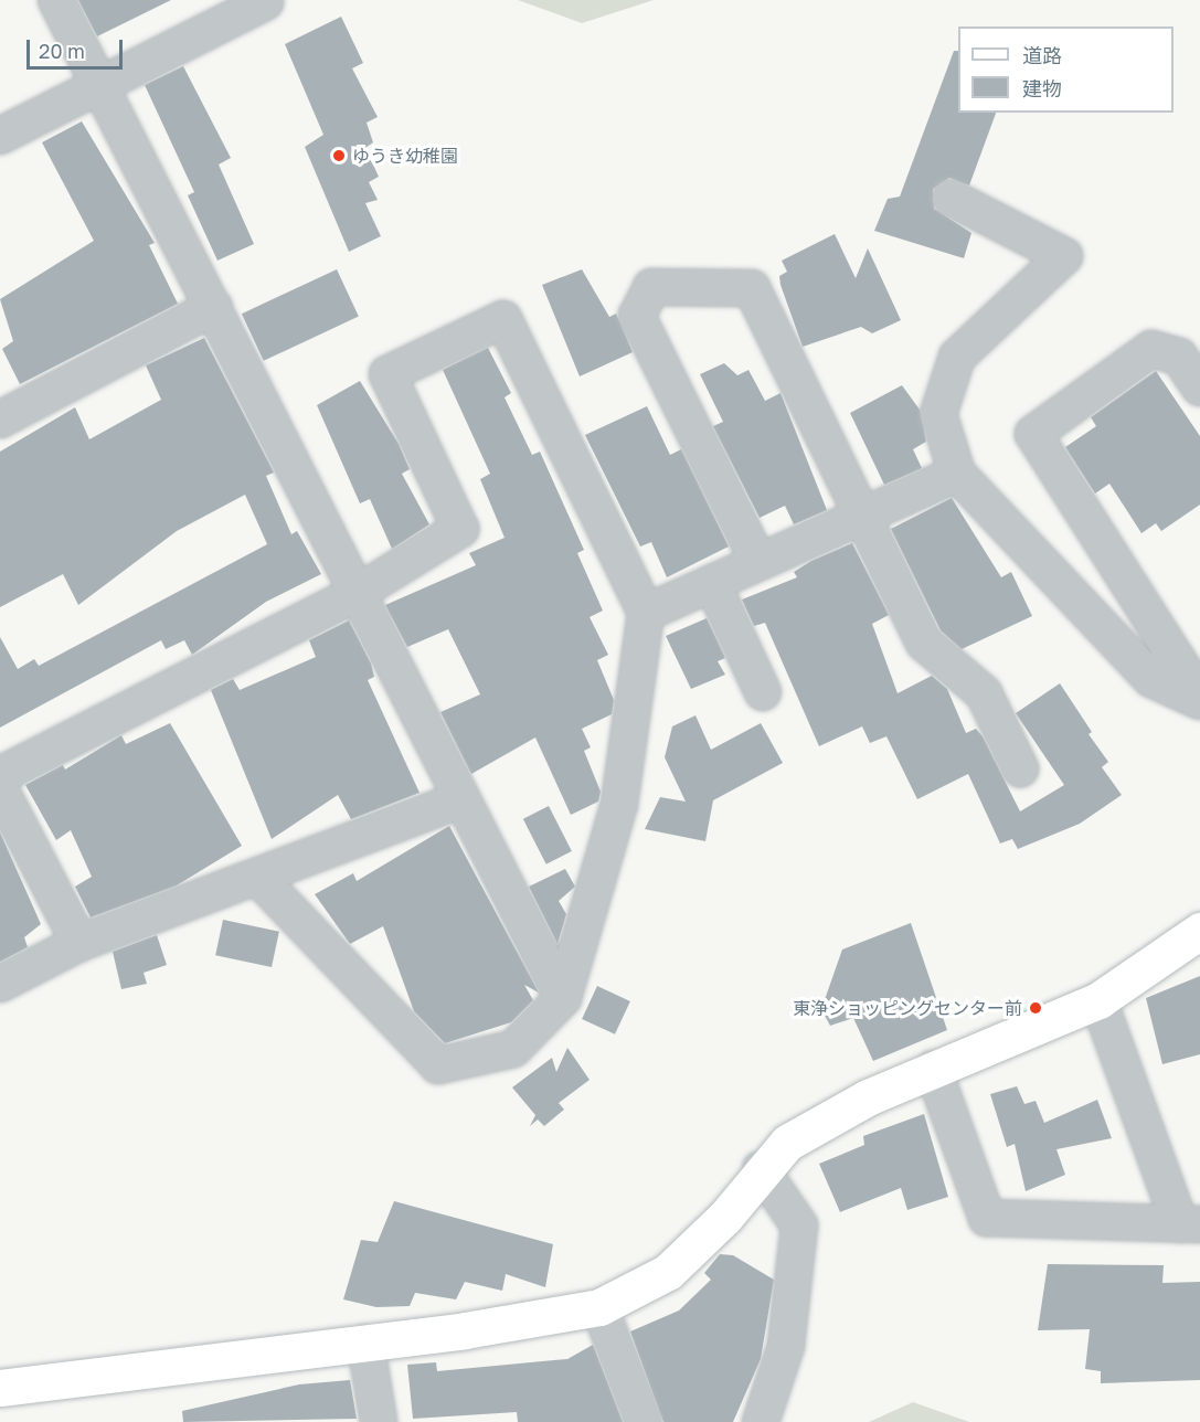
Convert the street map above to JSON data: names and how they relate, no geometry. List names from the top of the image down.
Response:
{
  "places": ["ゆうき幼稚園", "東浄ショッピングセンター前"],
  "legend": ["道路", "建物"],
  "scale_bar": "20 m"
}
